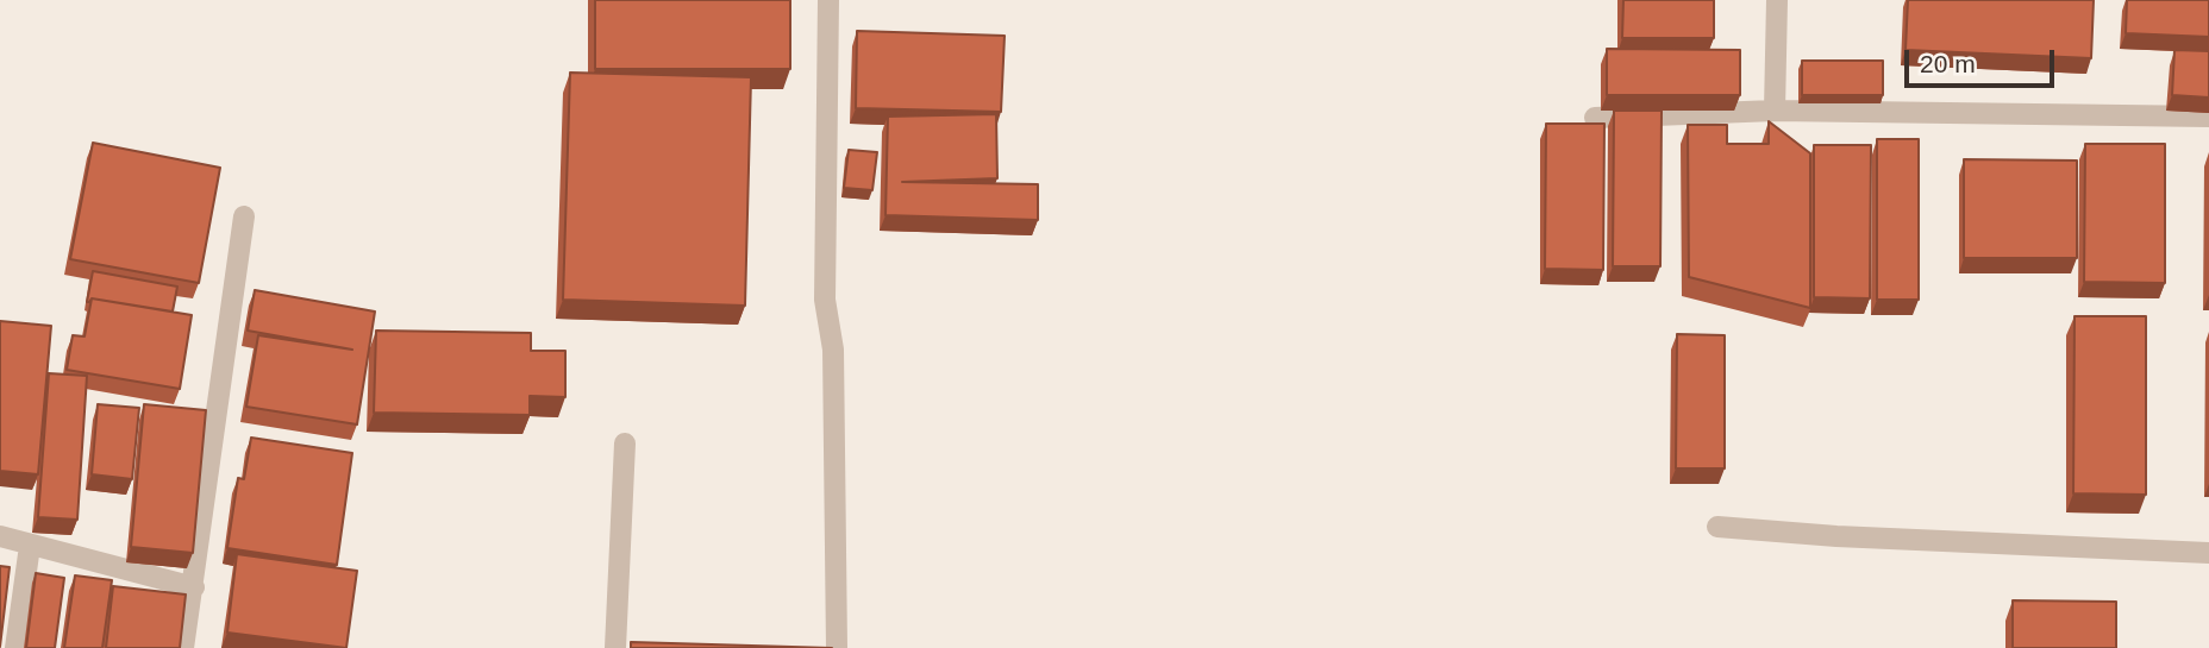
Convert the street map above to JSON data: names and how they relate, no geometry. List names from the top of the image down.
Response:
{
  "scale_bar": "20 m"
}
